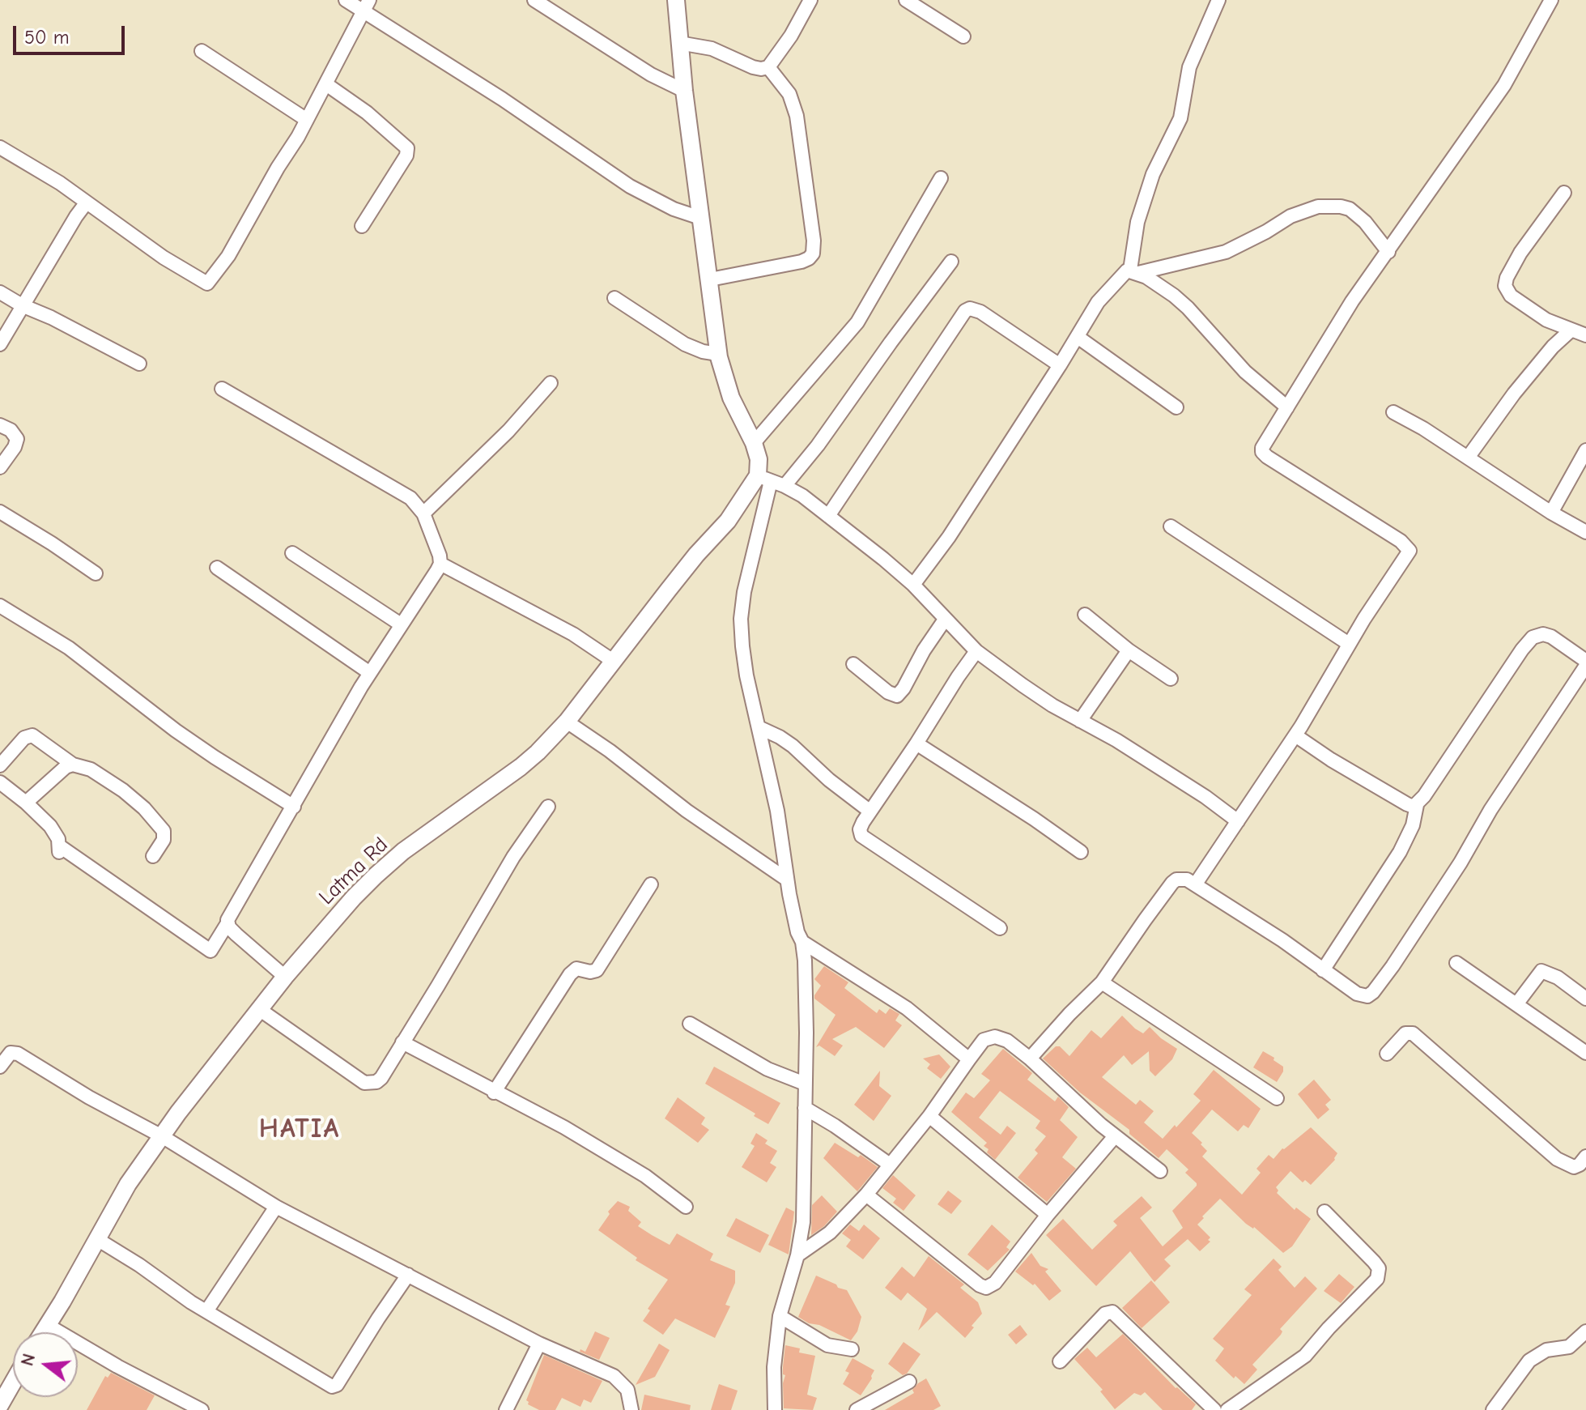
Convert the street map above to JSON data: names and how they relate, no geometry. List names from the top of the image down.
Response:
{
  "streets": {
    "street": ["Latma Rd"]
  },
  "districts": ["HATIA"],
  "scale_bar": "50 m",
  "north": "left"
}
